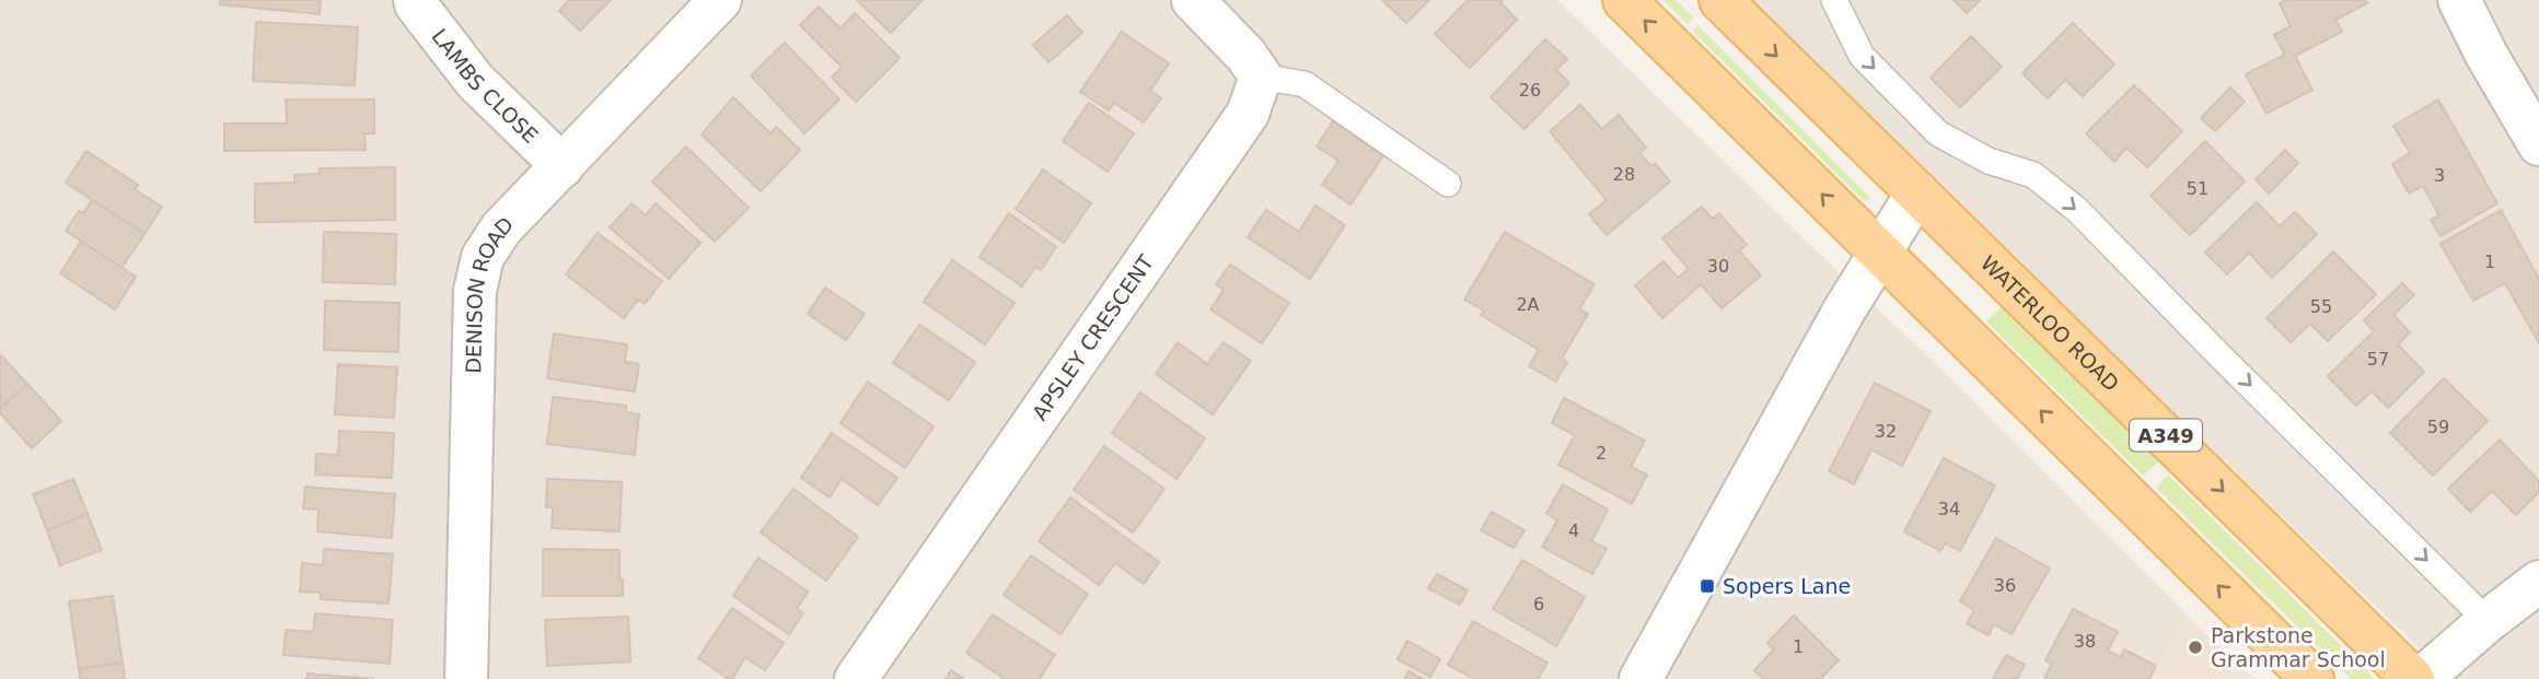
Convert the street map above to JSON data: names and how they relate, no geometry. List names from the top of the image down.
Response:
{
  "streets": {
    "main road": ["WATERLOO ROAD", "A349"],
    "street": ["LAMBS CLOSE", "DENISON ROAD", "APSLEY CRESCENT"]
  },
  "crossings": [
    ["LAMBS CLOSE", "DENISON ROAD"]
  ],
  "places": {
    "transit": ["Sopers Lane"],
    "other": ["Parkstone Grammar School"]
  },
  "house_numbers": [
    "26",
    "28",
    "3",
    "51",
    "1",
    "30",
    "2A",
    "55",
    "57",
    "59",
    "32",
    "2",
    "34",
    "4",
    "36",
    "6",
    "38",
    "1"
  ]
}
